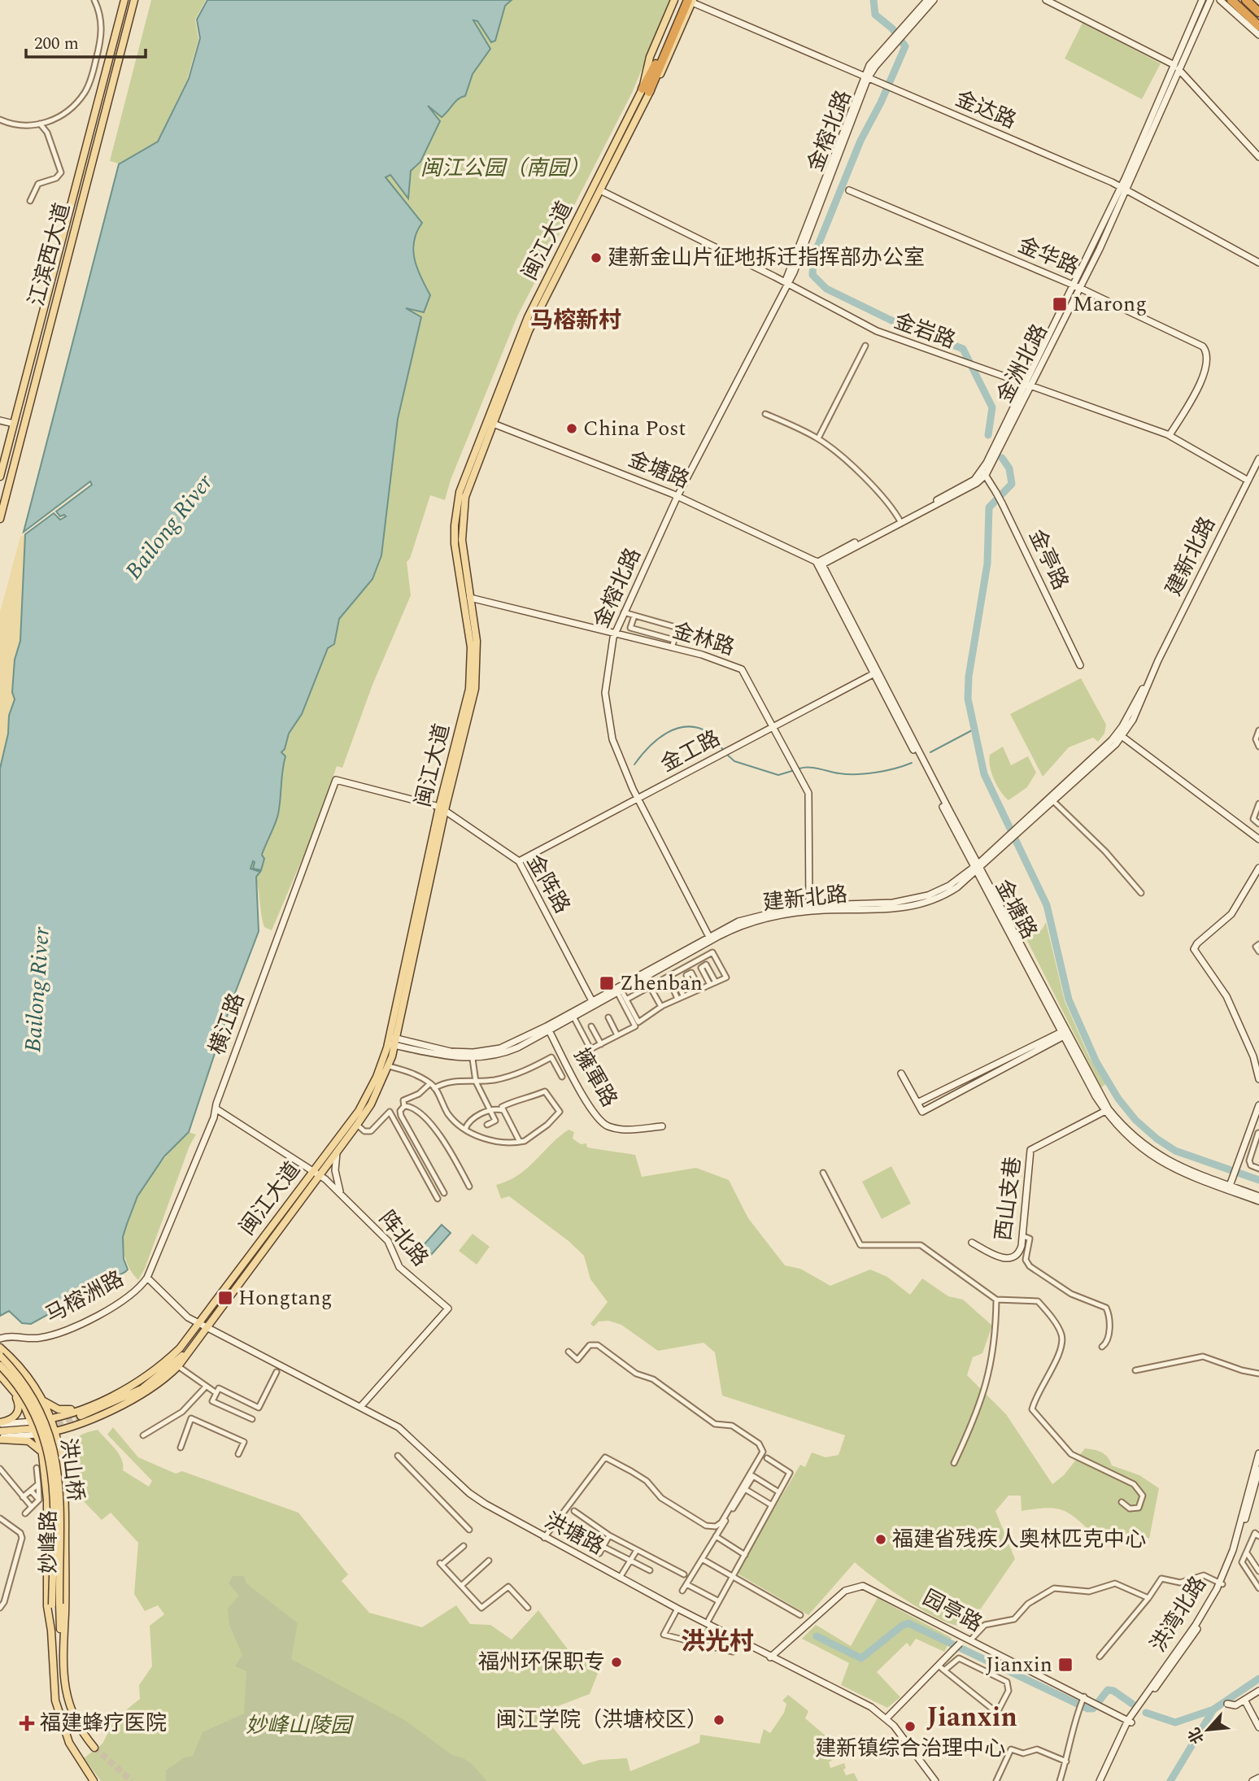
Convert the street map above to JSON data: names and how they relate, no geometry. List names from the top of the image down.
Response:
{
  "streets": {
    "main road": [
      "闽江大道",
      "江滨西大道",
      "洪山桥",
      "妙峰路"
    ],
    "street": [
      "金达路",
      "金榕北路",
      "金华路",
      "金岩路",
      "金洲北路",
      "金塘路",
      "建新北路",
      "金亭路",
      "金林路",
      "金工路",
      "金阵路",
      "横江路",
      "擁軍路",
      "西山支巷",
      "阵北路",
      "马榕洲路",
      "洪塘路",
      "园亭路",
      "洪湾北路"
    ]
  },
  "crossings": [
    ["金达路", "金榕北路"],
    ["金达路", "闽江大道"],
    ["金达路", "金洲北路"],
    ["金榕北路", "金岩路"],
    ["金榕北路", "金塘路"],
    ["金榕北路", "建新北路"],
    ["金榕北路", "金林路"],
    ["金榕北路", "金工路"],
    ["闽江大道", "金岩路"],
    ["闽江大道", "金塘路"],
    ["闽江大道", "建新北路"],
    ["闽江大道", "金林路"],
    ["闽江大道", "金阵路"],
    ["闽江大道", "横江路"],
    ["闽江大道", "阵北路"],
    ["闽江大道", "洪塘路"],
    ["闽江大道", "妙峰路"],
    ["金华路", "金岩路"],
    ["金华路", "金洲北路"],
    ["金岩路", "金洲北路"],
    ["金岩路", "建新北路"],
    ["金洲北路", "金塘路"],
    ["金洲北路", "金亭路"],
    ["金塘路", "建新北路"],
    ["金塘路", "金工路"],
    ["金塘路", "西山支巷"],
    ["建新北路", "金林路"],
    ["建新北路", "金阵路"],
    ["建新北路", "擁軍路"],
    ["金林路", "金工路"],
    ["金工路", "金阵路"],
    ["金阵路", "横江路"],
    ["横江路", "阵北路"],
    ["横江路", "马榕洲路"],
    ["横江路", "洪塘路"],
    ["阵北路", "洪塘路"],
    ["马榕洲路", "洪塘路"],
    ["洪山桥", "妙峰路"],
    ["洪塘路", "园亭路"],
    ["园亭路", "洪湾北路"]
  ],
  "districts": ["马榕新村", "洪光村", "Jianxin"],
  "water": ["Bailong River"],
  "parks": ["闽江公园（南园）", "妙峰山陵园"],
  "places": {
    "other": [
      "建新金山片征地拆迁指挥部办公室",
      "China Post",
      "福建省残疾人奥林匹克中心",
      "福州环保职专",
      "闽江学院（洪塘校区）",
      "建新镇综合治理中心"
    ],
    "transit": [
      "Marong",
      "Zhenban",
      "Hongtang",
      "Jianxin"
    ],
    "health": ["福建蜂疗医院"]
  },
  "scale_bar": "200 m",
  "north": "bottom left"
}
